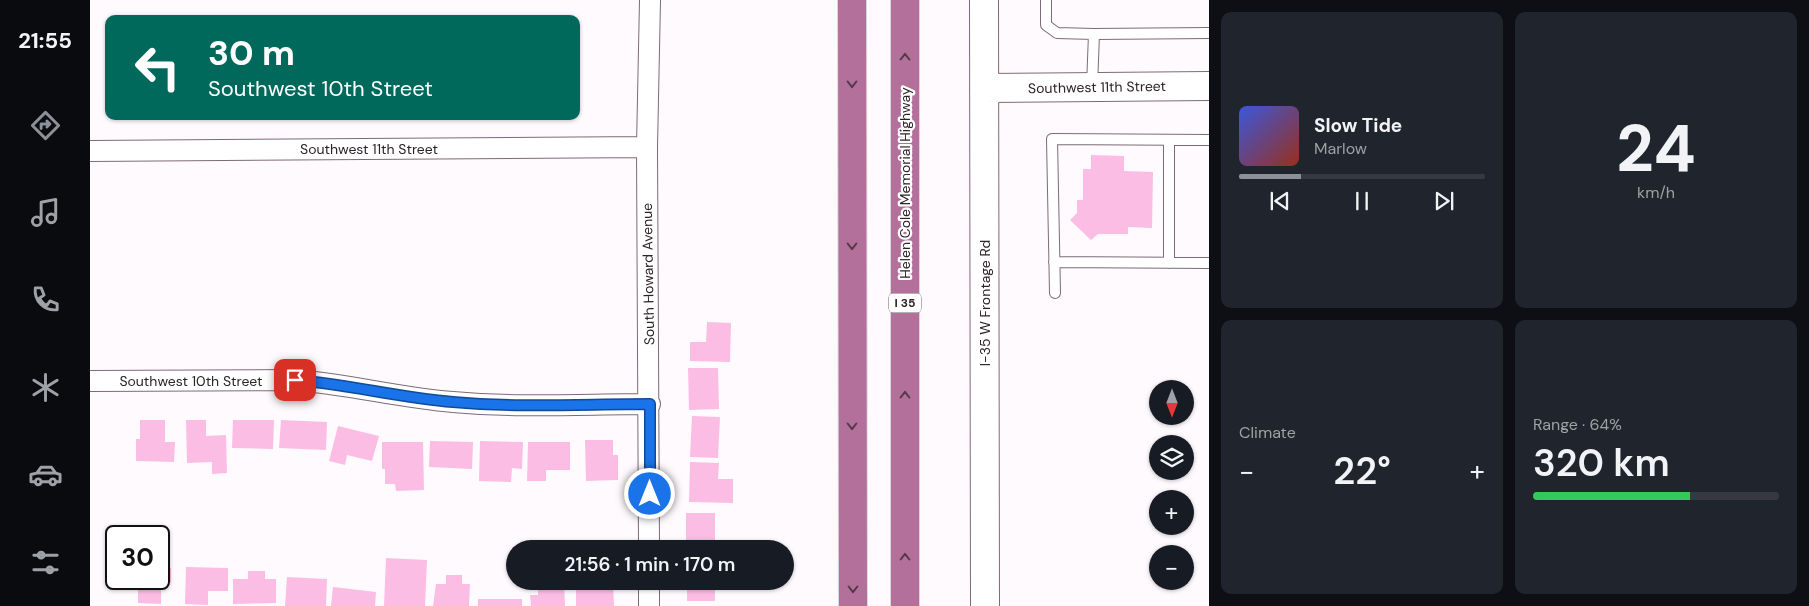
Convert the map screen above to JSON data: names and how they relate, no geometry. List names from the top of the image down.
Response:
{
  "streets": {
    "highway": ["Helen Cole Memorial Highway", "I 35"],
    "street": [
      "Southwest 11th Street",
      "South Howard Avenue",
      "I-35 W Frontage Rd",
      "Southwest 10th Street"
    ]
  },
  "crossings": [
    ["Southwest 11th Street", "South Howard Avenue"],
    ["Southwest 11th Street", "I-35 W Frontage Rd"],
    ["South Howard Avenue", "Southwest 10th Street"]
  ],
  "north": "bottom",
  "page": {
    "tabs": "21:55",
    "tile": [
      ["24", "km/h"],
      "Climate",
      ["Range · 64%", "320 km"]
    ],
    "turn": ["30 m", "Southwest 10th Street"],
    "song": ["Slow Tide", "Marlow"],
    "map_buttons": ["+", "−"],
    "heat": ["−", "22°", "+"],
    "limit": "30",
    "trip": "21:56 · 1 min · 170 m"
  }
}
